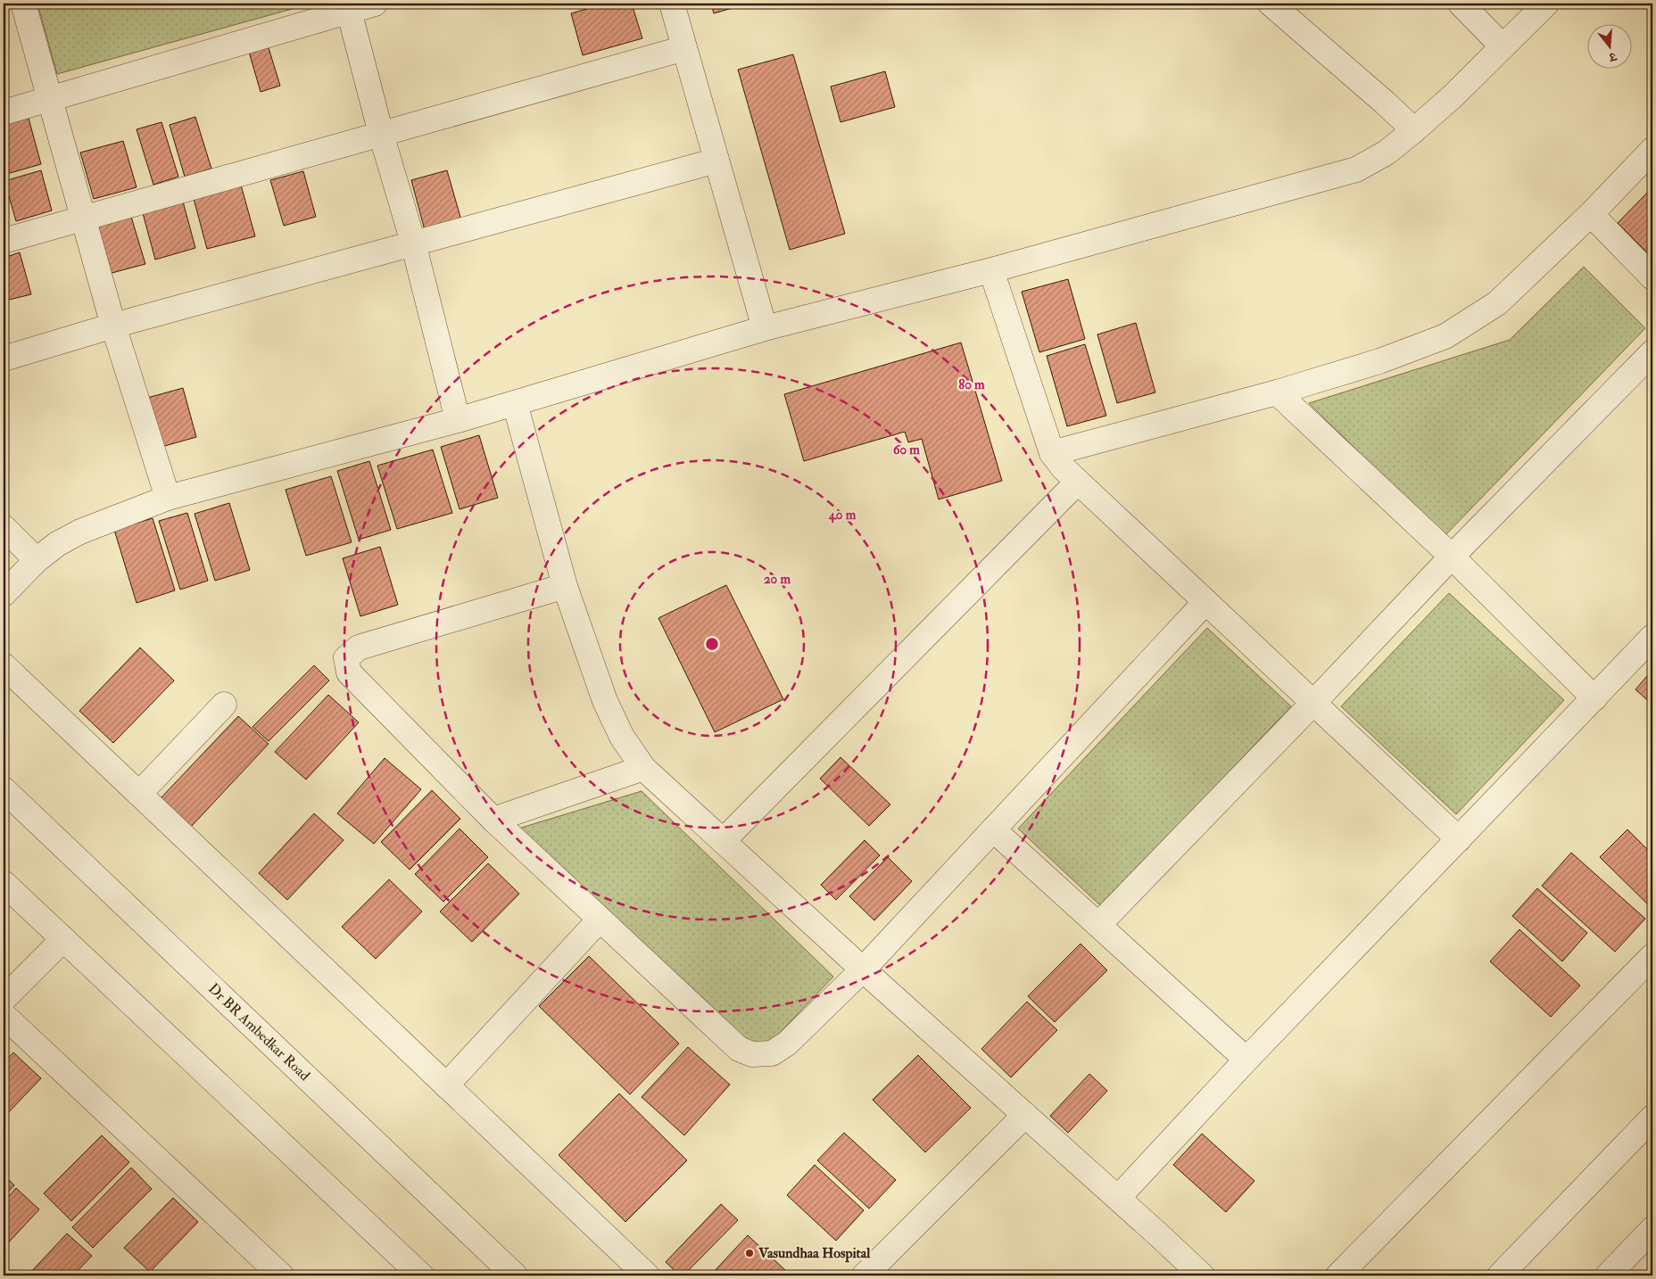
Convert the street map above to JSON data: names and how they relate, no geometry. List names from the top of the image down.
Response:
{
  "streets": {
    "street": ["Dr BR Ambedkar Road"]
  },
  "places": ["Vasundhaa Hospital"],
  "north": "bottom",
  "rings": [
    "80 m",
    "60 m",
    "40 m",
    "20 m"
  ]
}
